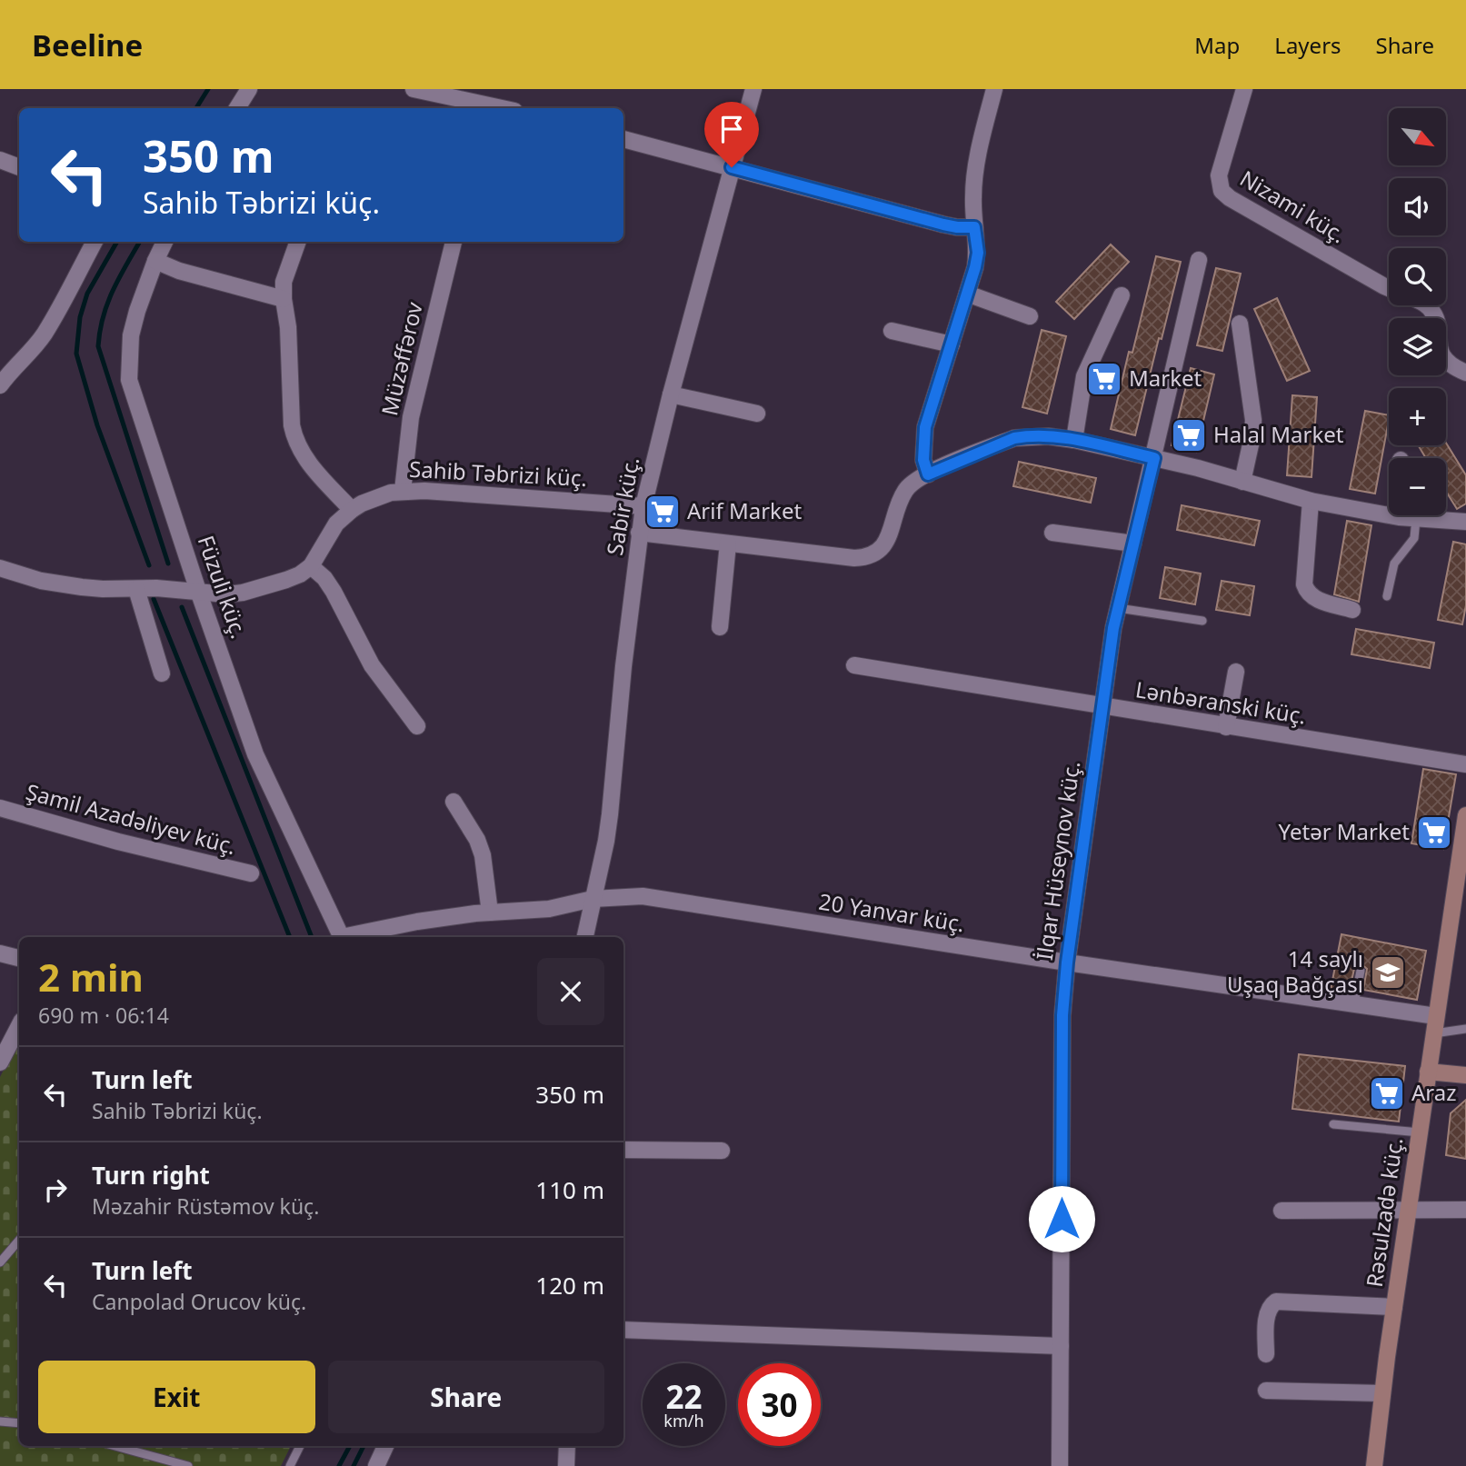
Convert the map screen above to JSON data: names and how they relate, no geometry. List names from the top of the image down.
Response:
{
  "streets": {
    "street": [
      "Nizami küç.",
      "Müzəffərov",
      "Sahib Təbrizi küç.",
      "Sabir küç.",
      "Füzuli küç.",
      "Lənbəranski küç.",
      "Şamil Azadəliyev küç.",
      "İlqar Hüseynov küç.",
      "20 Yanvar küç.",
      "Rəsulzadə küç."
    ]
  },
  "crossings": [
    ["Müzəffərov", "Sahib Təbrizi küç."],
    ["Sahib Təbrizi küç.", "Sabir küç."],
    ["Sabir küç.", "20 Yanvar küç."],
    ["Lənbəranski küç.", "İlqar Hüseynov küç."],
    ["İlqar Hüseynov küç.", "20 Yanvar küç."],
    ["20 Yanvar küç.", "Rəsulzadə küç."]
  ],
  "places": {
    "supermarket": [
      "Market",
      "Halal Market",
      "Arif Market",
      "Yetər Market",
      "Araz"
    ],
    "school or university": ["14 saylı Uşaq Bağçası"]
  },
  "north": "bottom right",
  "page": {
    "header": "Beeline",
    "nav": ["Map", "Layers", "Share"],
    "map_buttons": ["+", "−"],
    "turn": ["350 m", "Sahib Təbrizi küç."],
    "heading": ["2 min", "690 m · 06:14"],
    "list": [
      {
        "name": "Turn left",
        "note": "Sahib Təbrizi küç.",
        "value": "350 m"
      },
      {
        "name": "Turn right",
        "note": "Məzahir Rüstəmov küç.",
        "value": "110 m"
      },
      {
        "name": "Turn left",
        "note": "Canpolad Orucov küç.",
        "value": "120 m"
      }
    ],
    "buttons": ["Exit", "Share"],
    "speed": "22 km/h",
    "limit": "30"
  }
}
